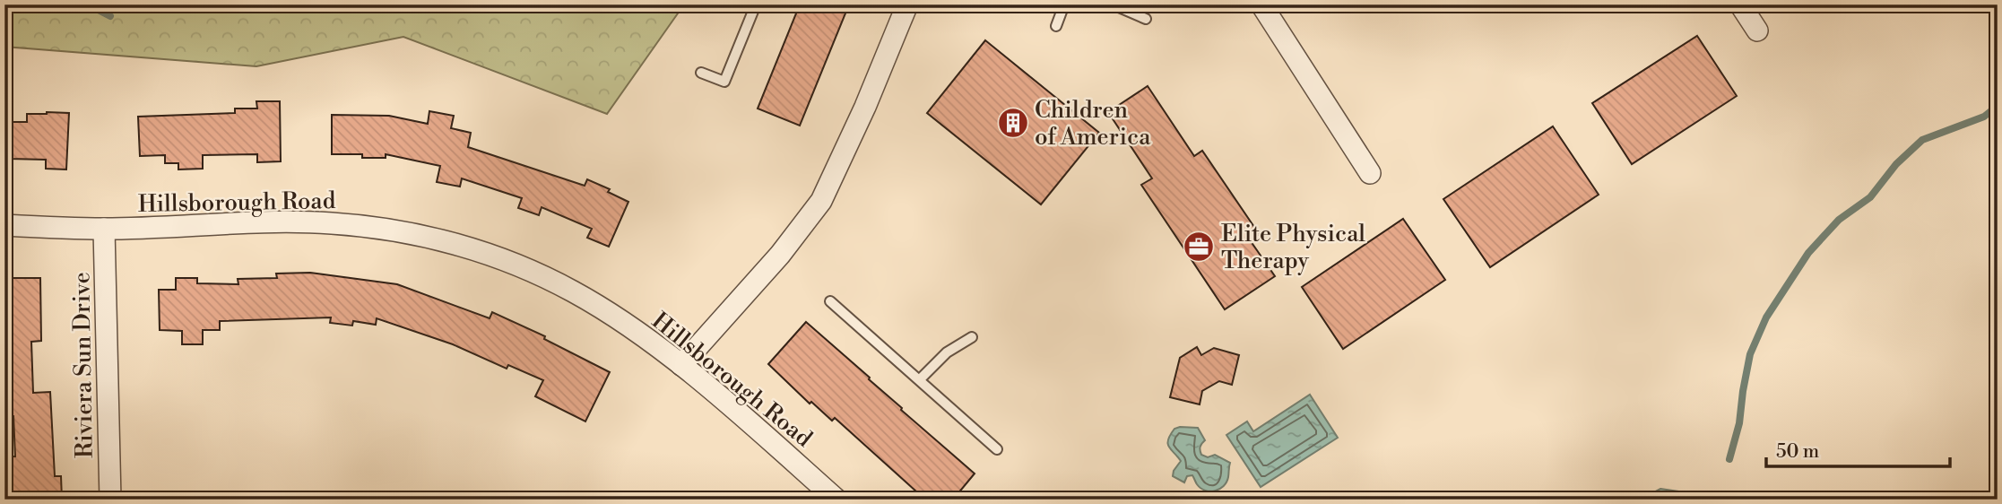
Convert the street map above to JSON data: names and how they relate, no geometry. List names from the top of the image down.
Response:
{
  "streets": {
    "street": ["Hillsborough Road", "Riviera Sun Drive"]
  },
  "crossings": [
    ["Hillsborough Road", "Riviera Sun Drive"]
  ],
  "places": {
    "building": ["Children of America"],
    "office": ["Elite Physical Therapy"]
  },
  "scale_bar": "50 m"
}
